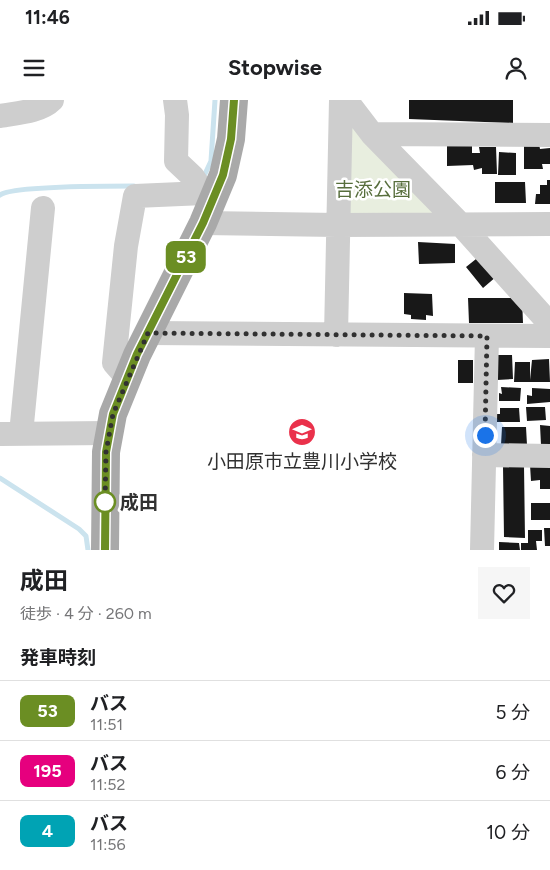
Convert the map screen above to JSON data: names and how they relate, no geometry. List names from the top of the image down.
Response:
{
  "parks": ["吉添公園"],
  "places": {
    "school or university": ["小田原市立豊川小学校"],
    "other": ["成田"]
  },
  "lines": ["bus line 53"],
  "page": {
    "status": "11:46",
    "header": "Stopwise",
    "on_map": "53",
    "heading": [
      ["成田", "徒歩 · 4 分 · 260 m"],
      "発車時刻"
    ],
    "list": [
      {
        "mark": "53",
        "name": "バス",
        "note": "11:51",
        "value": "5 分"
      },
      {
        "mark": "195",
        "name": "バス",
        "note": "11:52",
        "value": "6 分"
      },
      {
        "mark": "4",
        "name": "バス",
        "note": "11:56",
        "value": "10 分"
      }
    ]
  }
}
